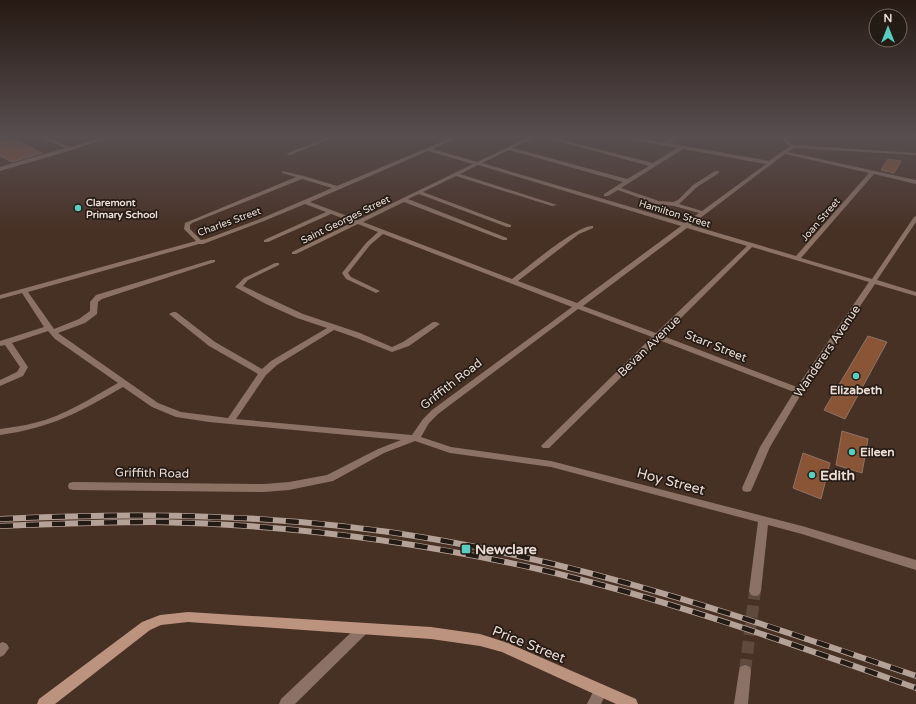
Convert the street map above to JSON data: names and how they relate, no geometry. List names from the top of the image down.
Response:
{
  "streets": {
    "street": [
      "Hamilton Street",
      "Saint Georges Street",
      "Joan Street",
      "Charles Street",
      "Bevan Avenue",
      "Starr Street",
      "Wanderers Avenue",
      "Griffith Road",
      "Hoy Street",
      "Price Street"
    ]
  },
  "crossings": [
    ["Hamilton Street", "Joan Street"],
    ["Hamilton Street", "Bevan Avenue"],
    ["Hamilton Street", "Wanderers Avenue"],
    ["Hamilton Street", "Griffith Road"],
    ["Saint Georges Street", "Starr Street"],
    ["Charles Street", "Starr Street"],
    ["Charles Street", "Hoy Street"],
    ["Bevan Avenue", "Starr Street"],
    ["Starr Street", "Wanderers Avenue"],
    ["Starr Street", "Griffith Road"],
    ["Griffith Road", "Hoy Street"]
  ],
  "places": {
    "other": [
      "Claremont Primary School",
      "Elizabeth",
      "Eileen",
      "Edith"
    ],
    "transit": ["Newclare"]
  },
  "north": "top"
}
